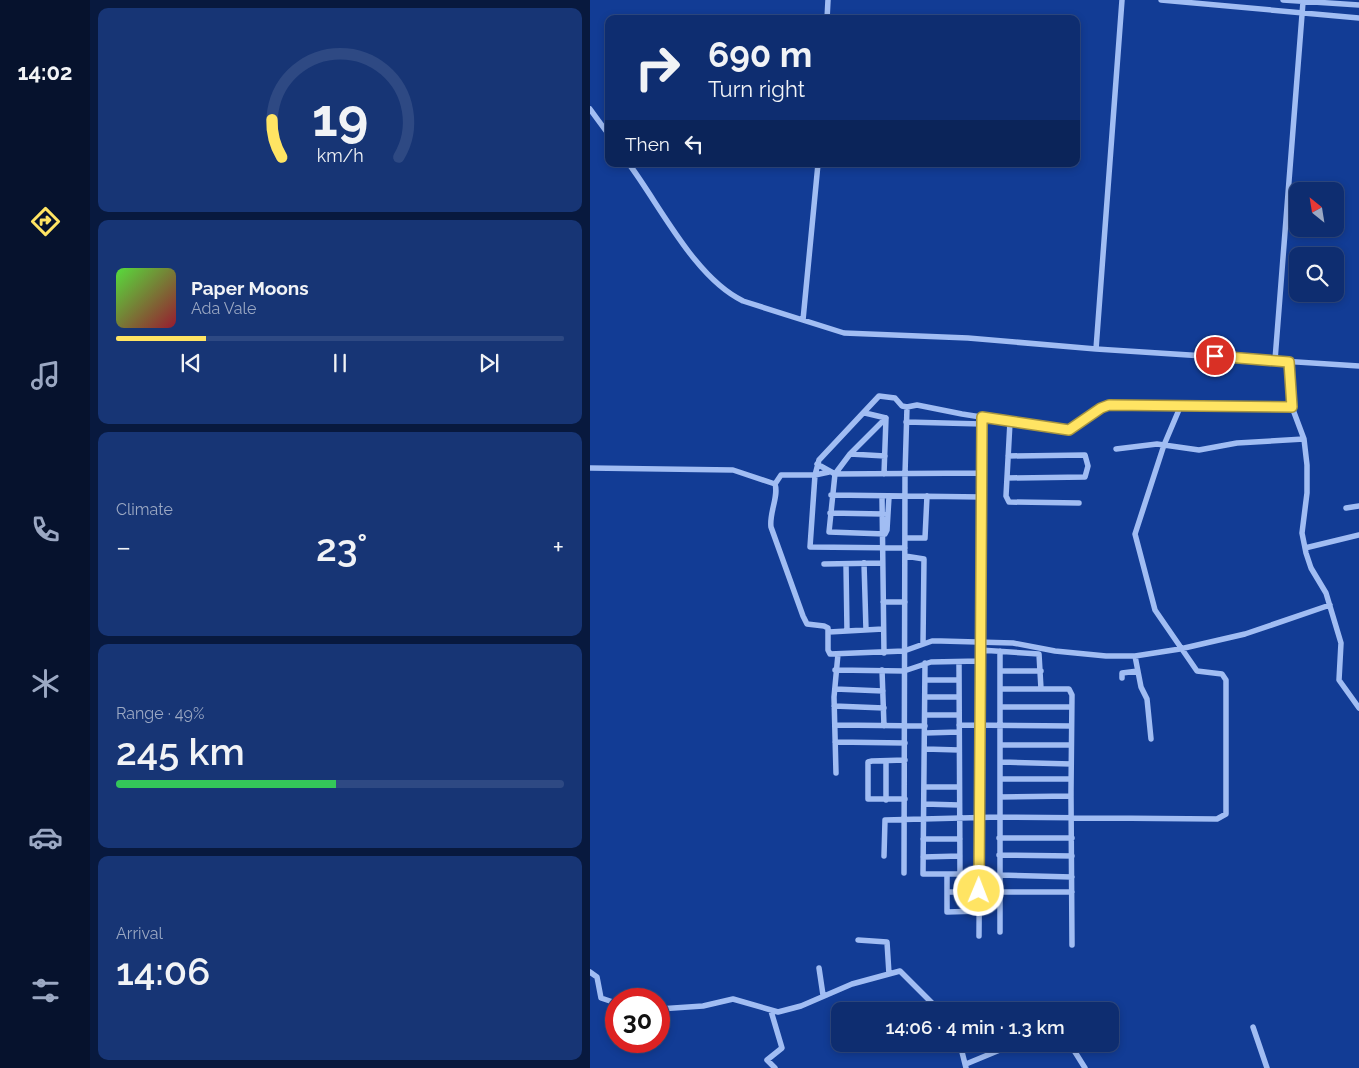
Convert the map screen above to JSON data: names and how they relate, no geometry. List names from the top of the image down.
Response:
{
  "north": "top left",
  "page": {
    "tabs": "14:02",
    "turn": ["690 m", "Turn right"],
    "then": "Then",
    "song": ["Paper Moons", "Ada Vale"],
    "tile": [
      "Climate",
      ["Range · 49%", "245 km"],
      ["Arrival", "14:06"]
    ],
    "heat": ["−", "23°", "+"],
    "limit": "30",
    "trip": "14:06 · 4 min · 1.3 km",
    "gauge": ["19", "km/h"]
  }
}
